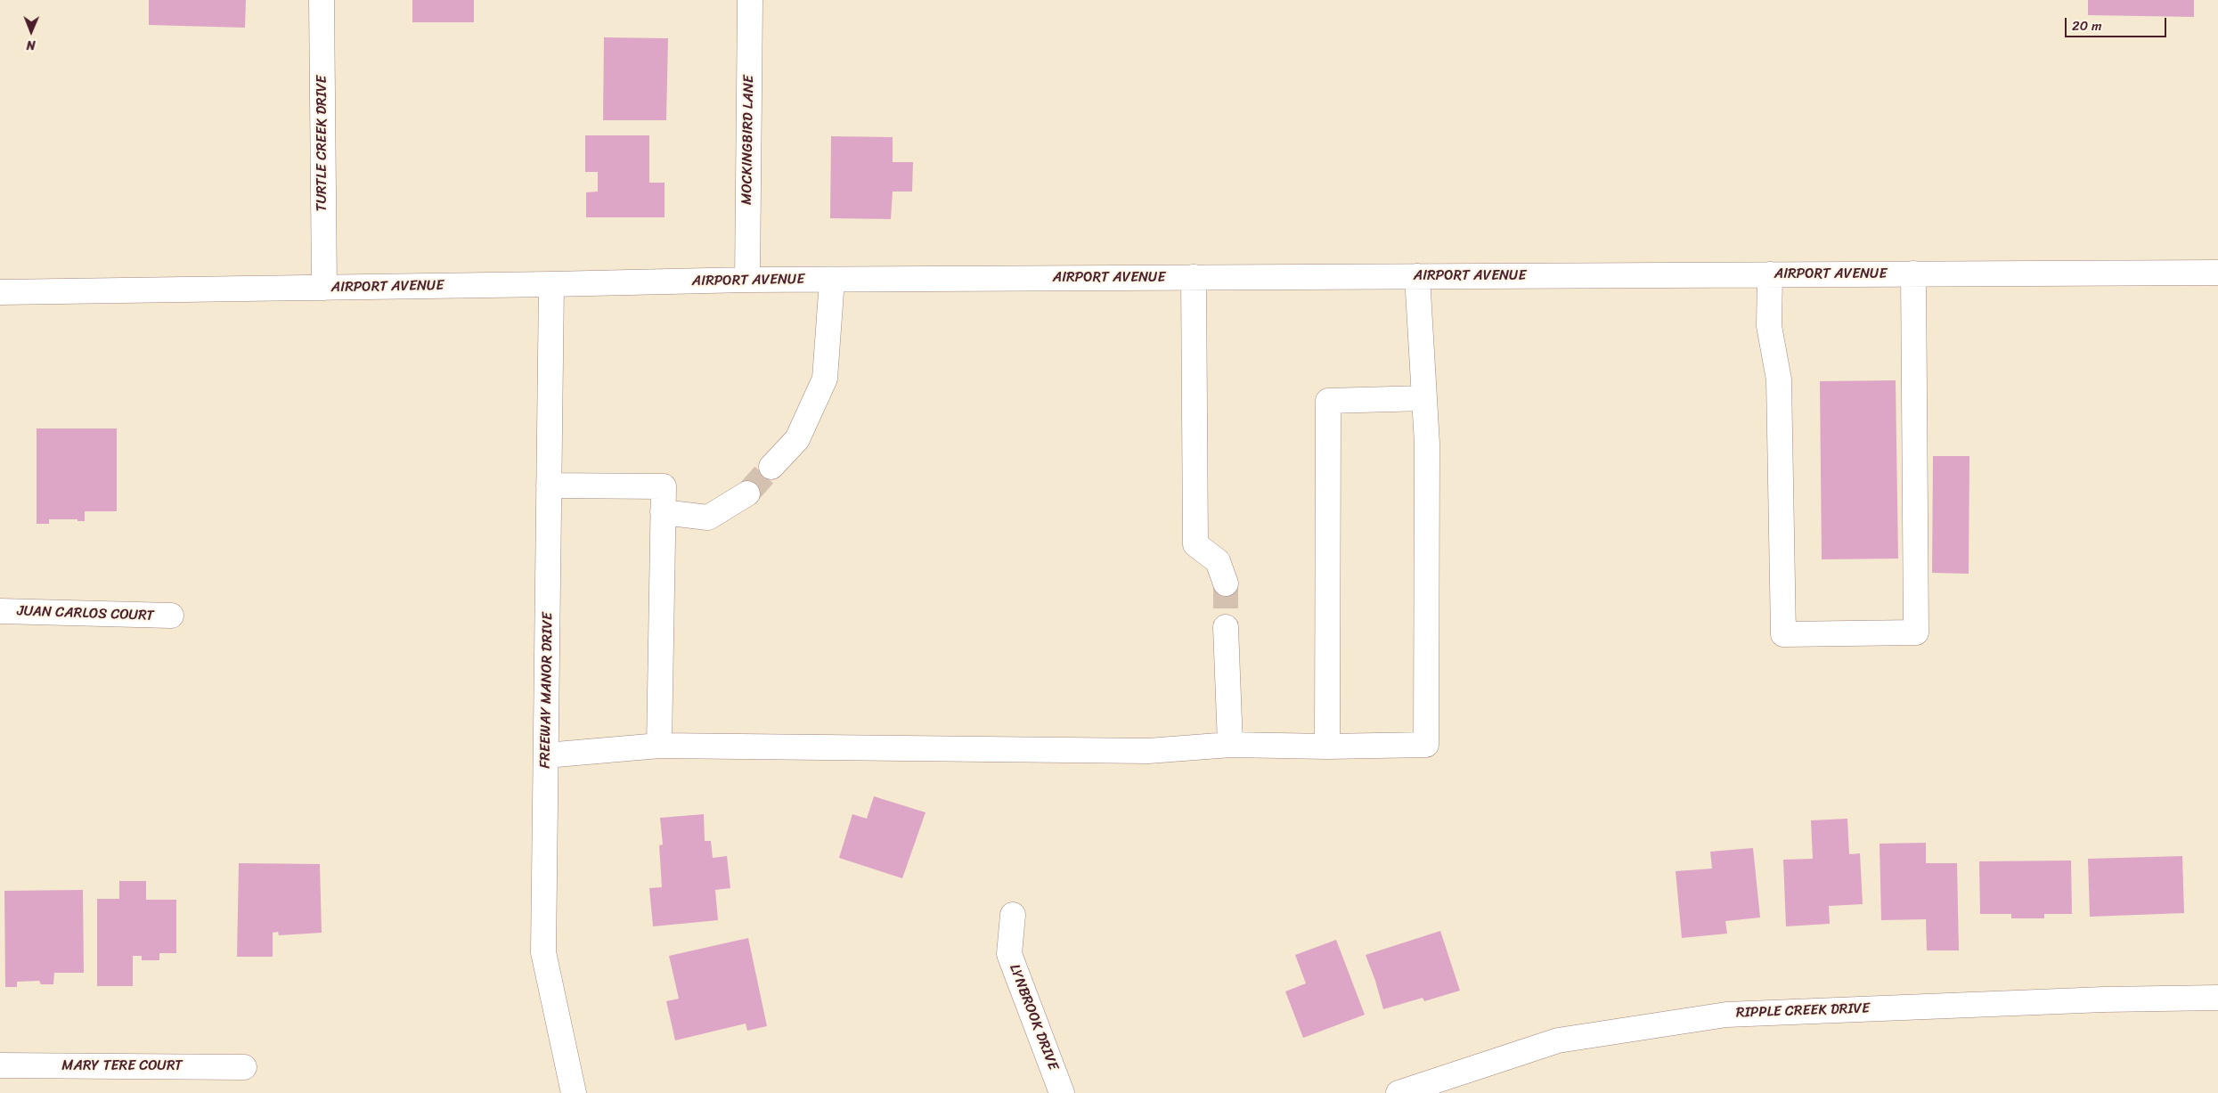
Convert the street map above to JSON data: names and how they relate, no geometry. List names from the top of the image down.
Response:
{
  "streets": {
    "street": [
      "MOCKINGBIRD LANE",
      "TURTLE CREEK DRIVE",
      "AIRPORT AVENUE",
      "JUAN CARLOS COURT",
      "FREEWAY MANOR DRIVE",
      "RIPPLE CREEK DRIVE",
      "LYNBROOK DRIVE",
      "MARY TERE COURT"
    ]
  },
  "crossings": [
    ["MOCKINGBIRD LANE", "AIRPORT AVENUE"],
    ["TURTLE CREEK DRIVE", "AIRPORT AVENUE"],
    ["AIRPORT AVENUE", "FREEWAY MANOR DRIVE"]
  ],
  "scale_bar": "20 m",
  "north": "bottom"
}
